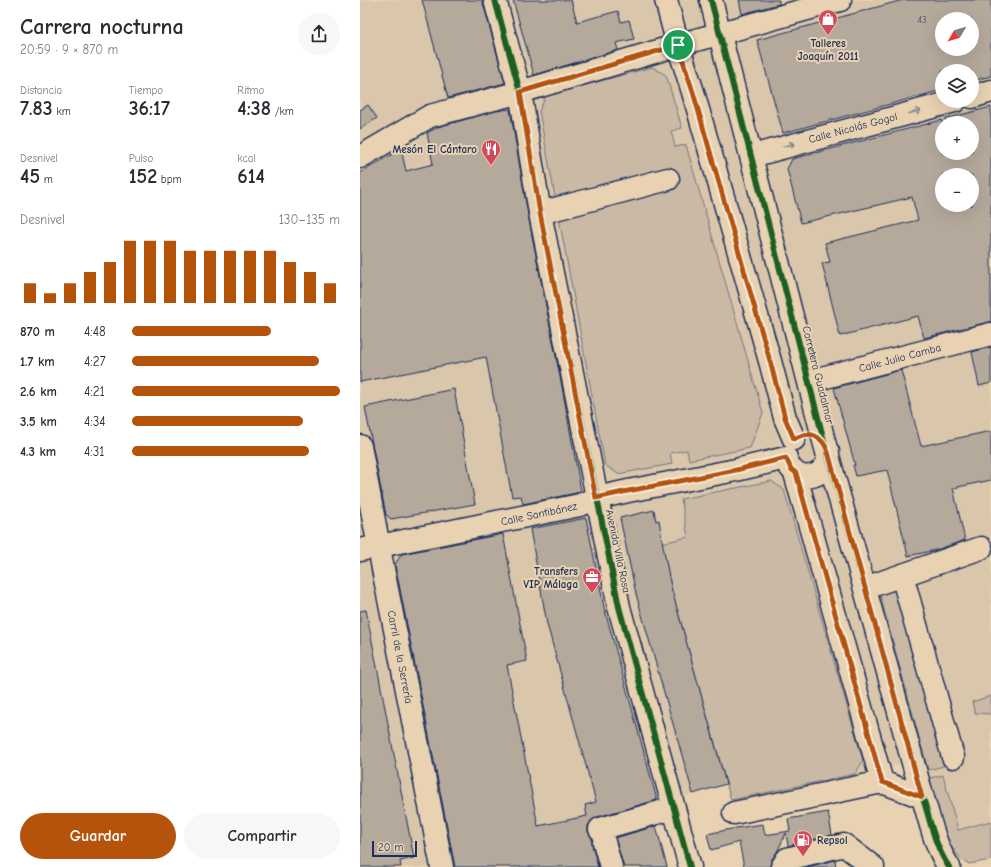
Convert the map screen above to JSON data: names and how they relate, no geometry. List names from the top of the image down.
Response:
{
  "streets": {
    "street": [
      "Calle Nicolás Gogol",
      "Calle Julio Camba",
      "Carretera Guadalmar",
      "Calle Santibánez",
      "Avenida Villa Rosa",
      "Carril de la Serrería"
    ]
  },
  "crossings": [
    ["Calle Nicolás Gogol", "Carretera Guadalmar"],
    ["Calle Julio Camba", "Carretera Guadalmar"],
    ["Carretera Guadalmar", "Calle Santibánez"],
    ["Calle Santibánez", "Avenida Villa Rosa"],
    ["Calle Santibánez", "Carril de la Serrería"]
  ],
  "places": {
    "shop": ["Talleres Joaquín 2011"],
    "restaurant": ["Mesón El Cántaro"],
    "office": ["Transfers VIP Málaga"],
    "fuel station": ["Repsol"]
  },
  "house_numbers": ["43"],
  "scale_bar": "20 m",
  "north": "bottom left",
  "page": {
    "heading": ["Carrera nocturna", "20:59 · 9 × 870 m"],
    "map_buttons": ["+", "−"],
    "stats": [
      ["Distancia", "7.83 km"],
      ["Tiempo", "36:17"],
      ["Ritmo", "4:38 /km"],
      ["Desnivel", "45 m"],
      ["Pulso", "152 bpm"],
      ["kcal", "614"]
    ],
    "chart": ["Desnivel", "130–135 m"],
    "list": [
      {
        "name": "870 m",
        "note": "4:48"
      },
      {
        "name": "1.7 km",
        "note": "4:27"
      },
      {
        "name": "2.6 km",
        "note": "4:21"
      },
      {
        "name": "3.5 km",
        "note": "4:34"
      },
      {
        "name": "4.3 km",
        "note": "4:31"
      }
    ],
    "buttons": ["Guardar", "Compartir"],
    "scale": "20 m"
  }
}
